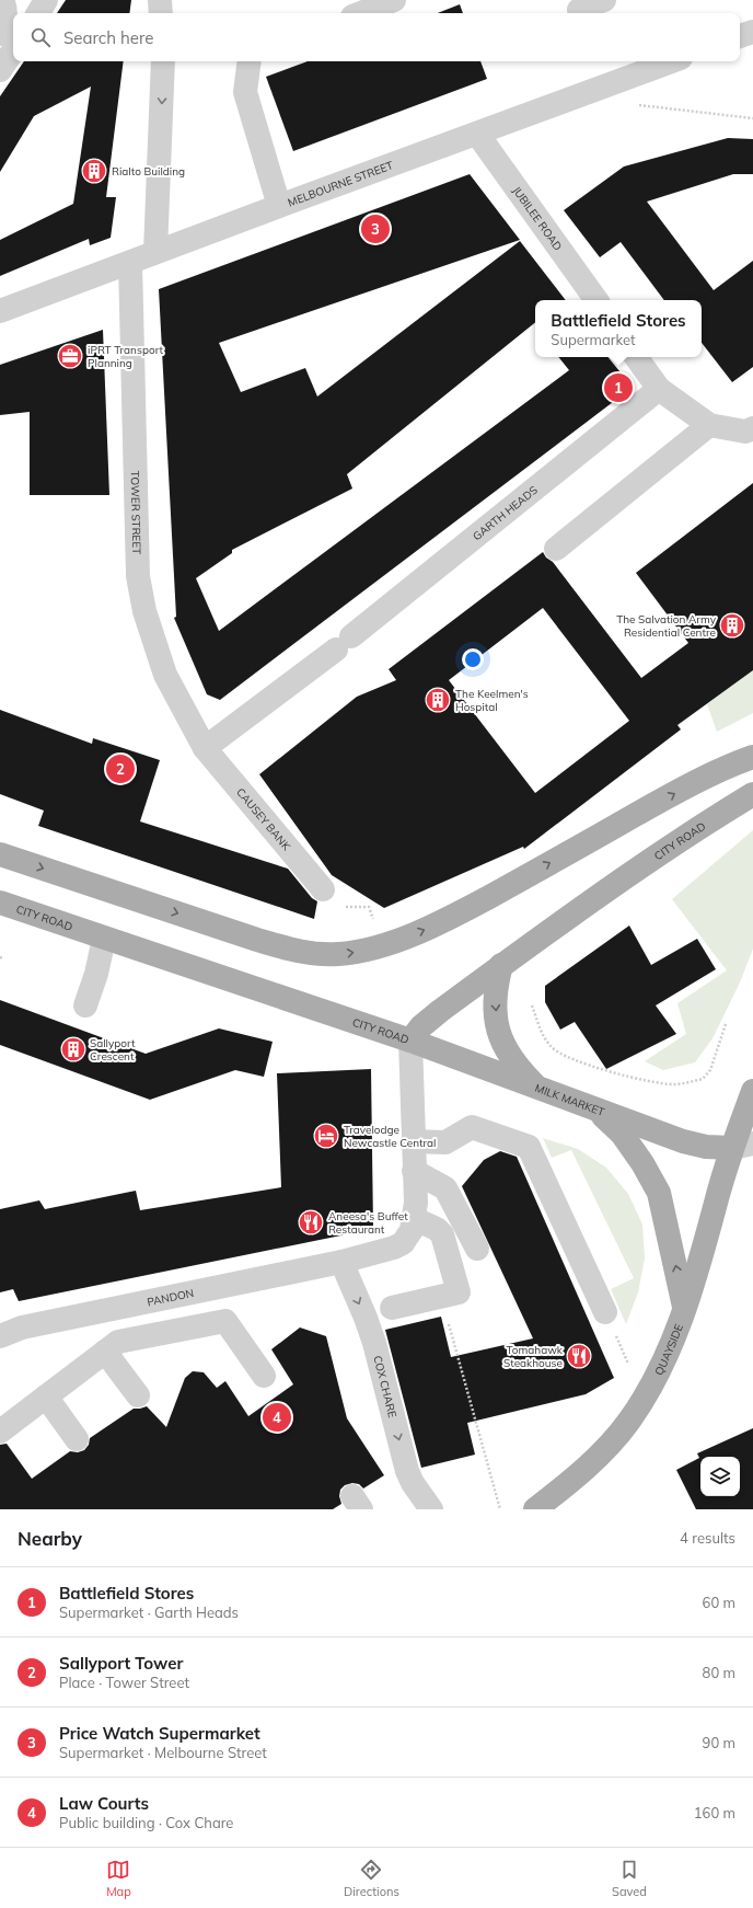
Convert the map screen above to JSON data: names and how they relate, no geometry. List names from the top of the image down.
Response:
{
  "streets": {
    "main road": ["CITY ROAD", "MILK MARKET", "QUAYSIDE"],
    "street": [
      "MELBOURNE STREET",
      "JUBILEE ROAD",
      "TOWER STREET",
      "GARTH HEADS",
      "CAUSEY BANK",
      "PANDON",
      "COX CHARE"
    ]
  },
  "crossings": [
    ["MELBOURNE STREET", "JUBILEE ROAD"],
    ["MELBOURNE STREET", "TOWER STREET"],
    ["TOWER STREET", "GARTH HEADS"],
    ["TOWER STREET", "CAUSEY BANK"],
    ["GARTH HEADS", "CAUSEY BANK"],
    ["CITY ROAD", "MILK MARKET"],
    ["MILK MARKET", "QUAYSIDE"],
    ["PANDON", "COX CHARE"]
  ],
  "one_way": ["COX CHARE"],
  "places": {
    "building": [
      "Rialto Building",
      "The Salvation Army Residential Centre",
      "The Keelmen's Hospital",
      "Sallyport Crescent"
    ],
    "office": ["iPRT Transport Planning"],
    "hotel": ["Travelodge Newcastle Central"],
    "restaurant": ["Aneesa's Buffet Restaurant", "Tomahawk Steakhouse"]
  },
  "page": {
    "search": "Search here",
    "pins": [
      "3",
      "1",
      "2",
      "4"
    ],
    "popup": ["Battlefield Stores", "Supermarket"],
    "heading": ["Nearby", "4 results"],
    "list": [
      {
        "mark": "1",
        "name": "Battlefield Stores",
        "note": "Supermarket · Garth Heads",
        "value": "60 m"
      },
      {
        "mark": "2",
        "name": "Sallyport Tower",
        "note": "Place · Tower Street",
        "value": "80 m"
      },
      {
        "mark": "3",
        "name": "Price Watch Supermarket",
        "note": "Supermarket · Melbourne Street",
        "value": "90 m"
      },
      {
        "mark": "4",
        "name": "Law Courts",
        "note": "Public building · Cox Chare",
        "value": "160 m"
      }
    ],
    "nav": ["Map", "Directions", "Saved"]
  }
}
